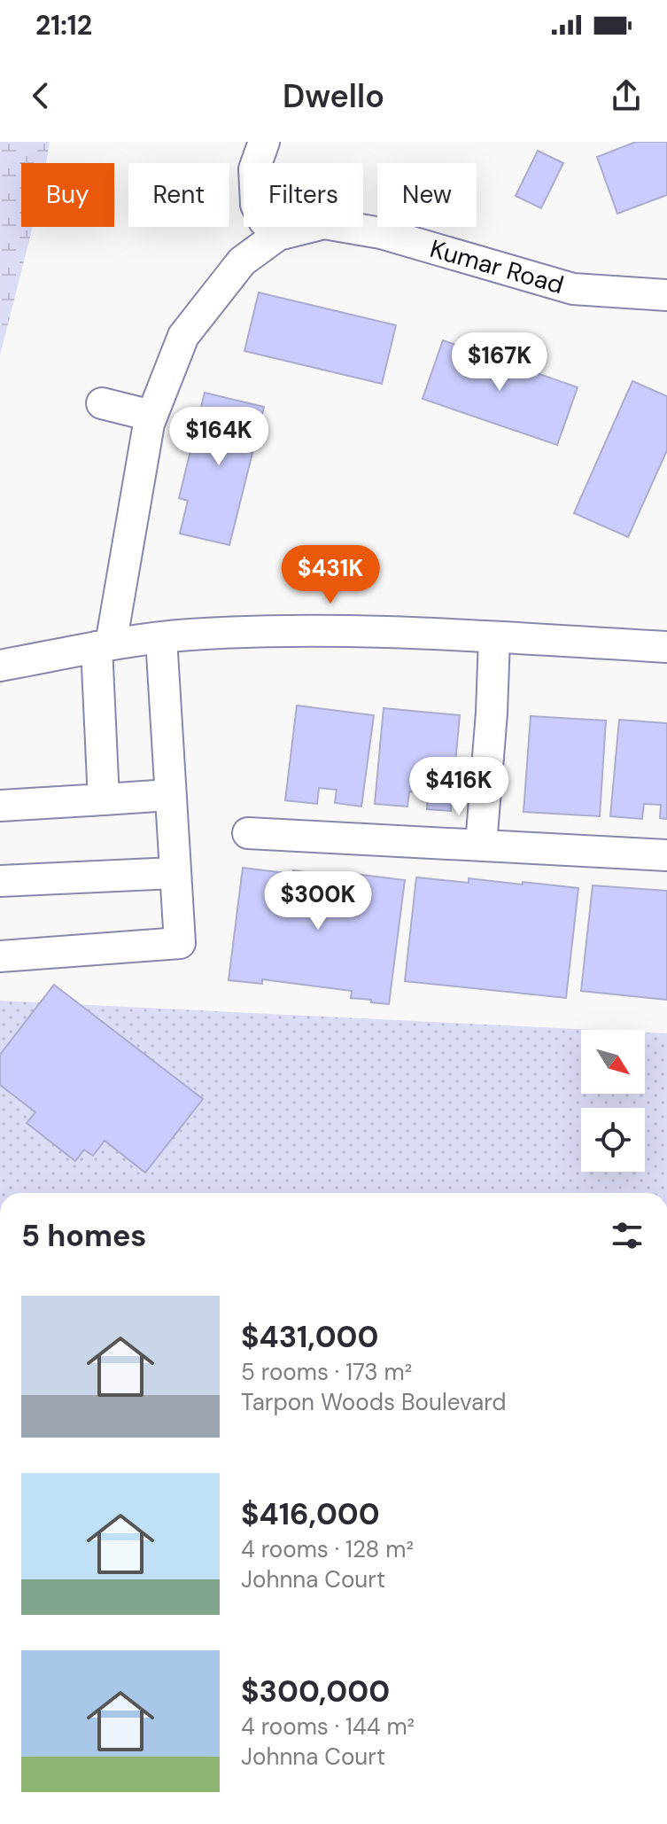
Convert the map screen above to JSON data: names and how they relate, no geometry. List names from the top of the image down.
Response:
{
  "streets": {
    "street": ["Kumar Road"]
  },
  "north": "bottom right",
  "page": {
    "status": "21:12",
    "header": "Dwello",
    "chip": [
      "Buy",
      "Rent",
      "Filters",
      "New"
    ],
    "price": [
      "$167K",
      "$164K",
      "$431K",
      "$416K",
      "$300K"
    ],
    "heading": "5 homes",
    "list": [
      {
        "name": "$431,000",
        "note": "5 rooms · 173 m² · Tarpon Woods Boulevard"
      },
      {
        "name": "$416,000",
        "note": "4 rooms · 128 m² · Johnna Court"
      },
      {
        "name": "$300,000",
        "note": "4 rooms · 144 m² · Johnna Court"
      }
    ]
  }
}
